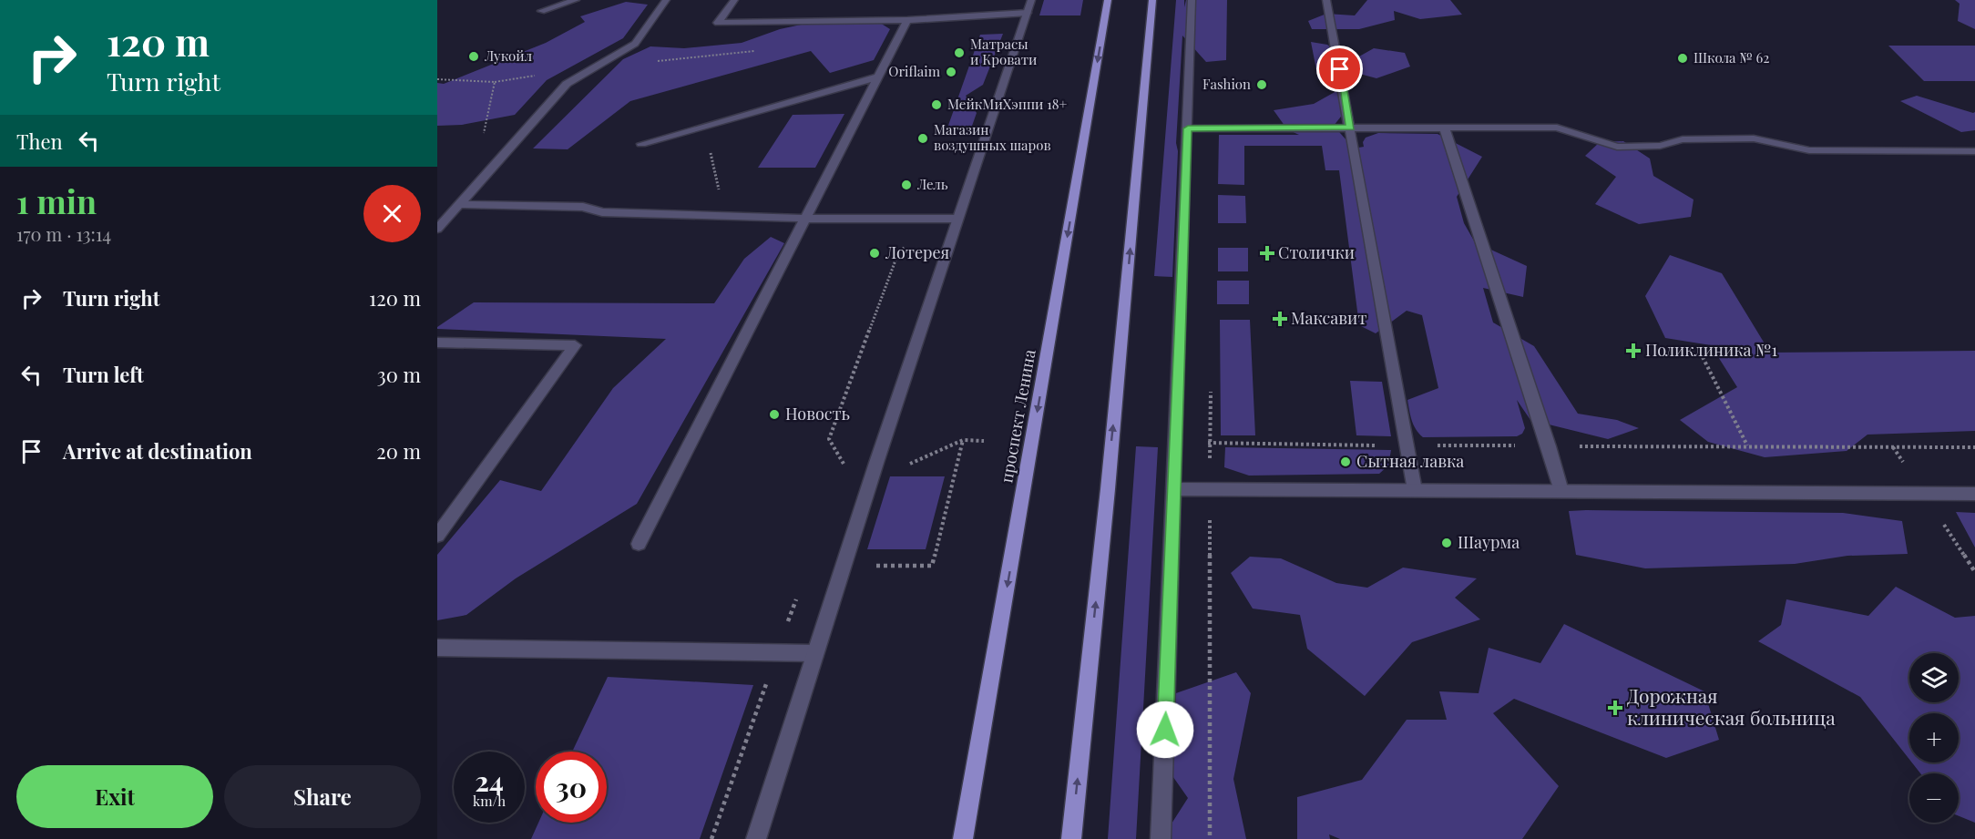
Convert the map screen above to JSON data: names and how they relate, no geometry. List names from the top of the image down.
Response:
{
  "streets": {
    "main road": ["проспект Ленина"]
  },
  "places": {
    "other": [
      "Матрасы и Кровати",
      "Лукойл",
      "Школа № 62",
      "Oriflaim",
      "Fashion",
      "МейкМиХэппи 18+",
      "Магазин воздушных шаров",
      "Лель",
      "Лотерея",
      "Новость",
      "Сытная лавка",
      "Шаурма"
    ],
    "health": [
      "Столички",
      "Максавит",
      "Поликлиника №1",
      "Дорожная клиническая больница"
    ]
  },
  "page": {
    "turn": ["120 m", "Turn right"],
    "then": "Then",
    "heading": ["1 min", "170 m · 13:14"],
    "list": [
      {
        "name": "Turn right",
        "value": "120 m"
      },
      {
        "name": "Turn left",
        "value": "30 m"
      },
      {
        "name": "Arrive at destination",
        "value": "20 m"
      }
    ],
    "map_buttons": ["+", "−"],
    "speed": "24 km/h",
    "limit": "30",
    "buttons": ["Exit", "Share"]
  }
}
